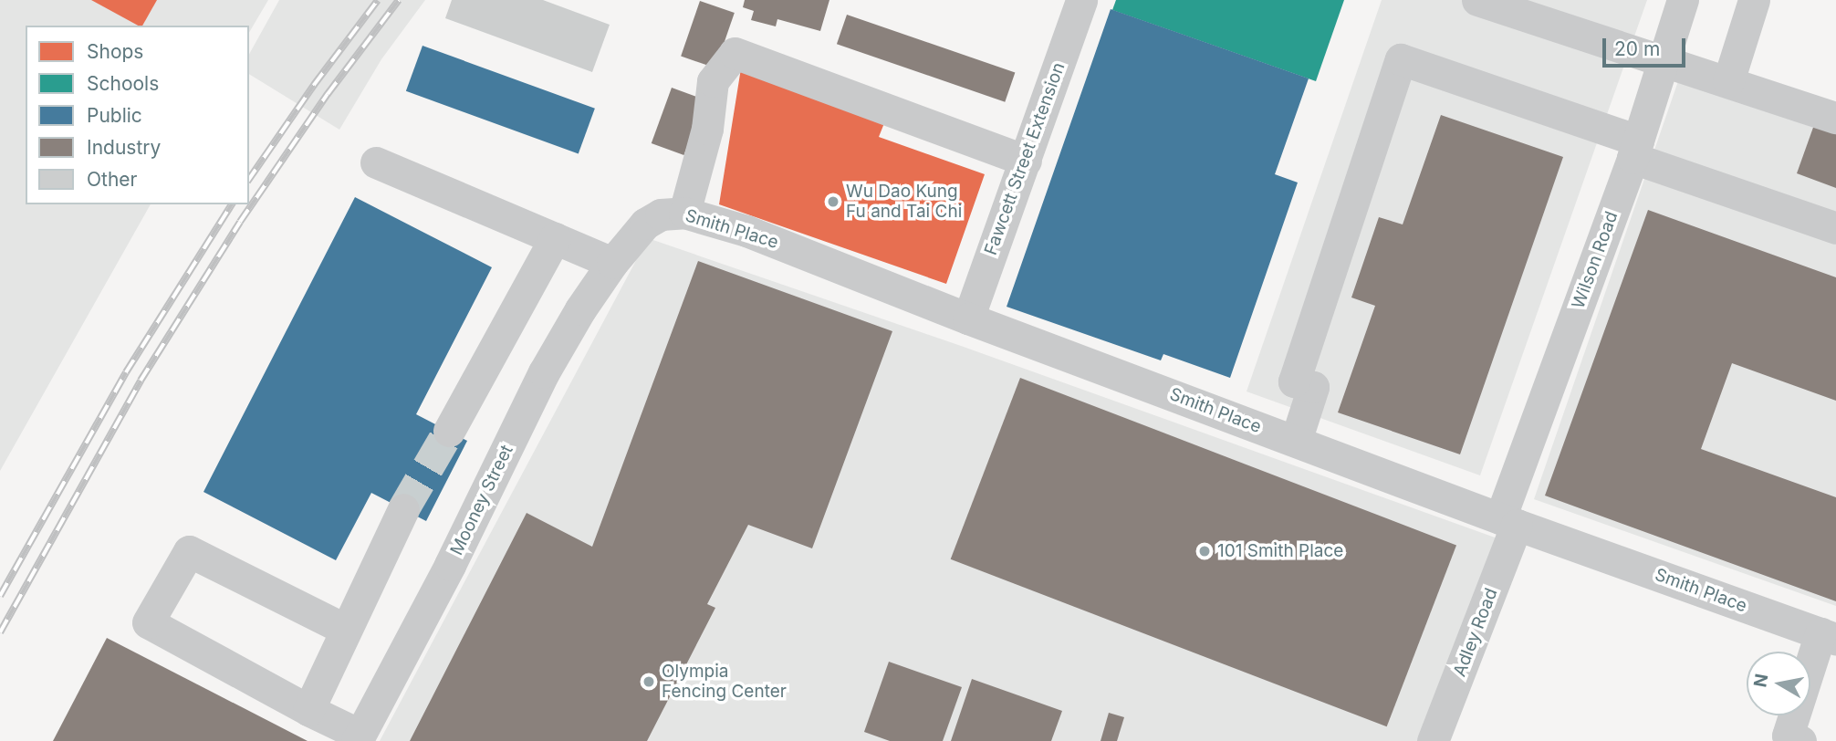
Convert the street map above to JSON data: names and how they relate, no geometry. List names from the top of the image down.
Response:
{
  "streets": {
    "street": [
      "Fawcett Street Extension",
      "Smith Place",
      "Wilson Road",
      "Mooney Street",
      "Adley Road"
    ]
  },
  "crossings": [
    ["Fawcett Street Extension", "Smith Place"],
    ["Smith Place", "Wilson Road"],
    ["Smith Place", "Mooney Street"],
    ["Smith Place", "Adley Road"],
    ["Wilson Road", "Adley Road"]
  ],
  "places": ["Wu Dao Kung Fu and Tai Chi", "101 Smith Place", "Olympia Fencing Center"],
  "legend": [
    "Shops",
    "Schools",
    "Public",
    "Industry",
    "Other"
  ],
  "scale_bar": "20 m",
  "north": "left"
}
